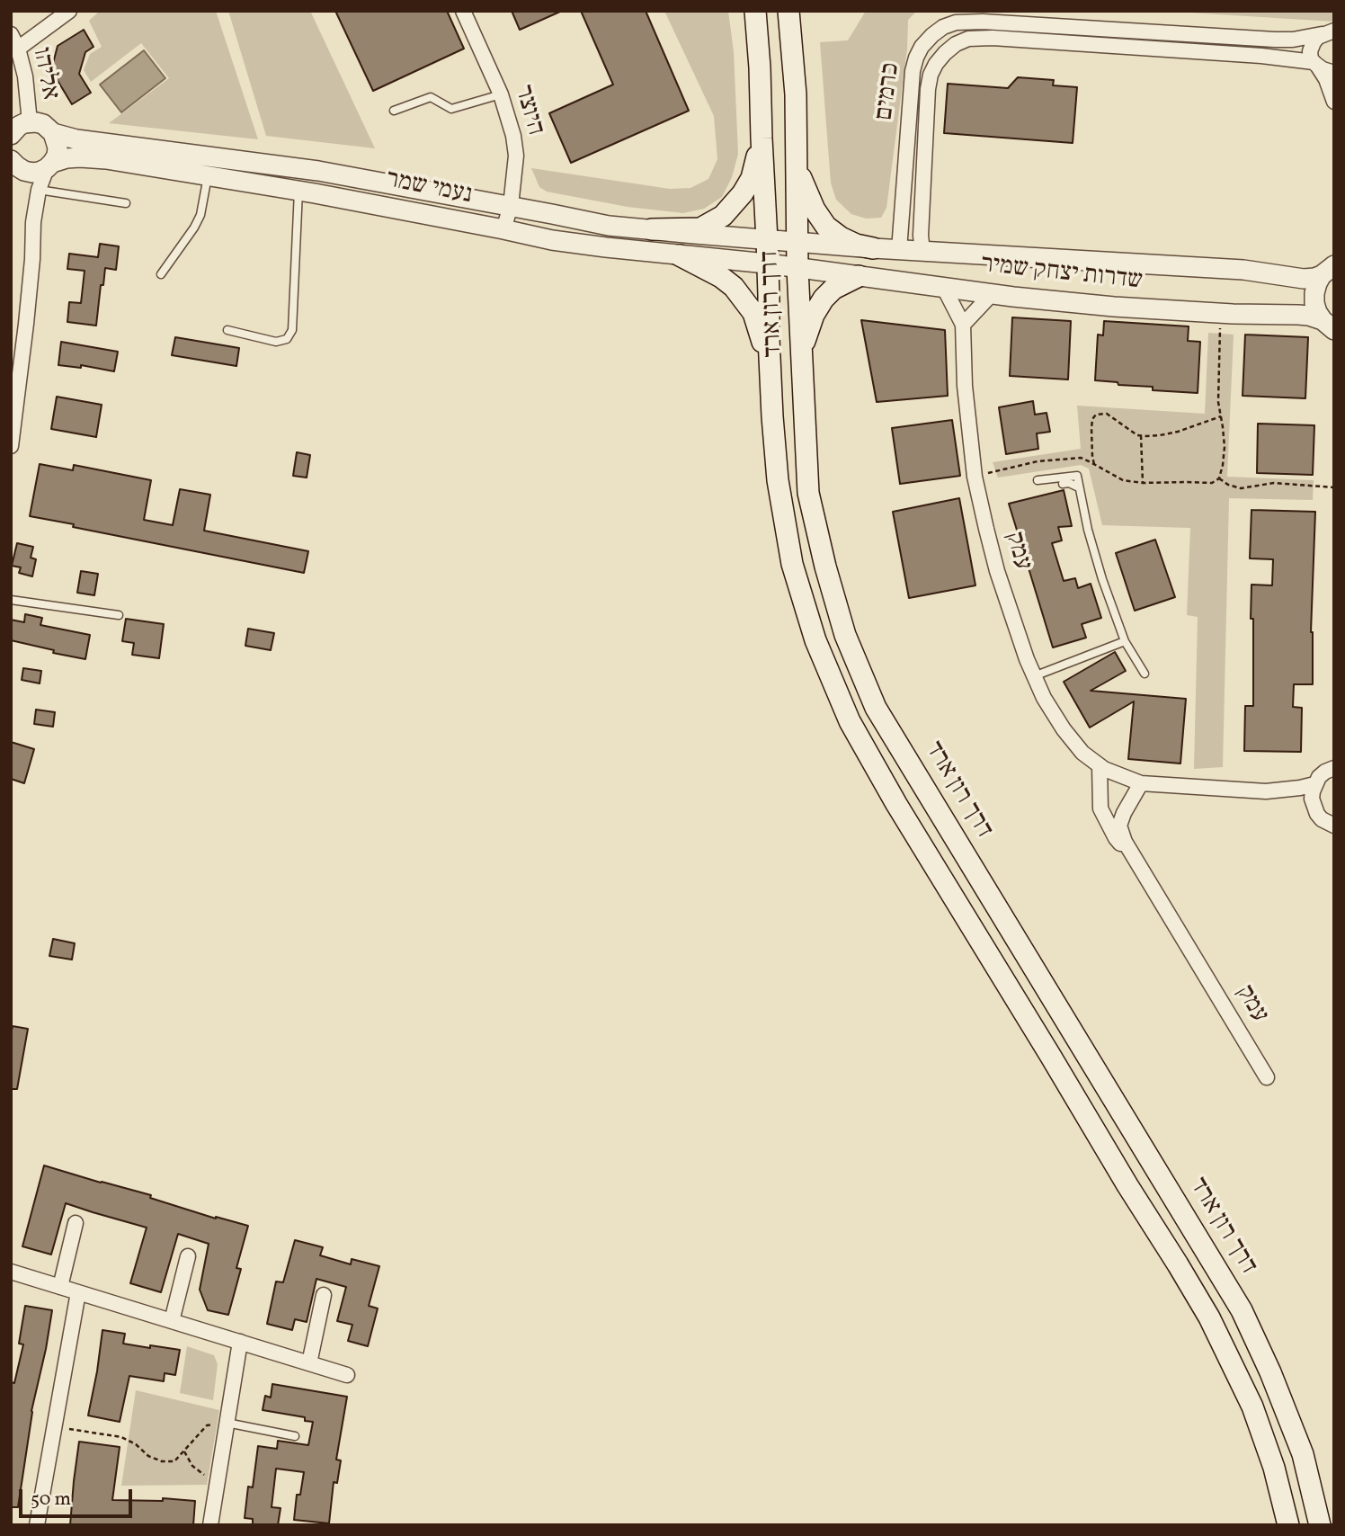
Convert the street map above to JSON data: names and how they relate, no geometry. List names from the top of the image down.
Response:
{
  "streets": {
    "main road": ["דרך רון ארד"],
    "street": [
      "אליהו",
      "כרמים",
      "היוצר",
      "נעמי שמר",
      "שדרות יצחק שמיר",
      "עמק"
    ]
  },
  "crossings": [
    ["אליהו", "נעמי שמר"],
    ["כרמים", "שדרות יצחק שמיר"],
    ["היוצר", "נעמי שמר"],
    ["נעמי שמר", "שדרות יצחק שמיר"],
    ["נעמי שמר", "דרך רון ארד"],
    ["שדרות יצחק שמיר", "דרך רון ארד"],
    ["שדרות יצחק שמיר", "עמק"]
  ],
  "scale_bar": "50 m"
}
